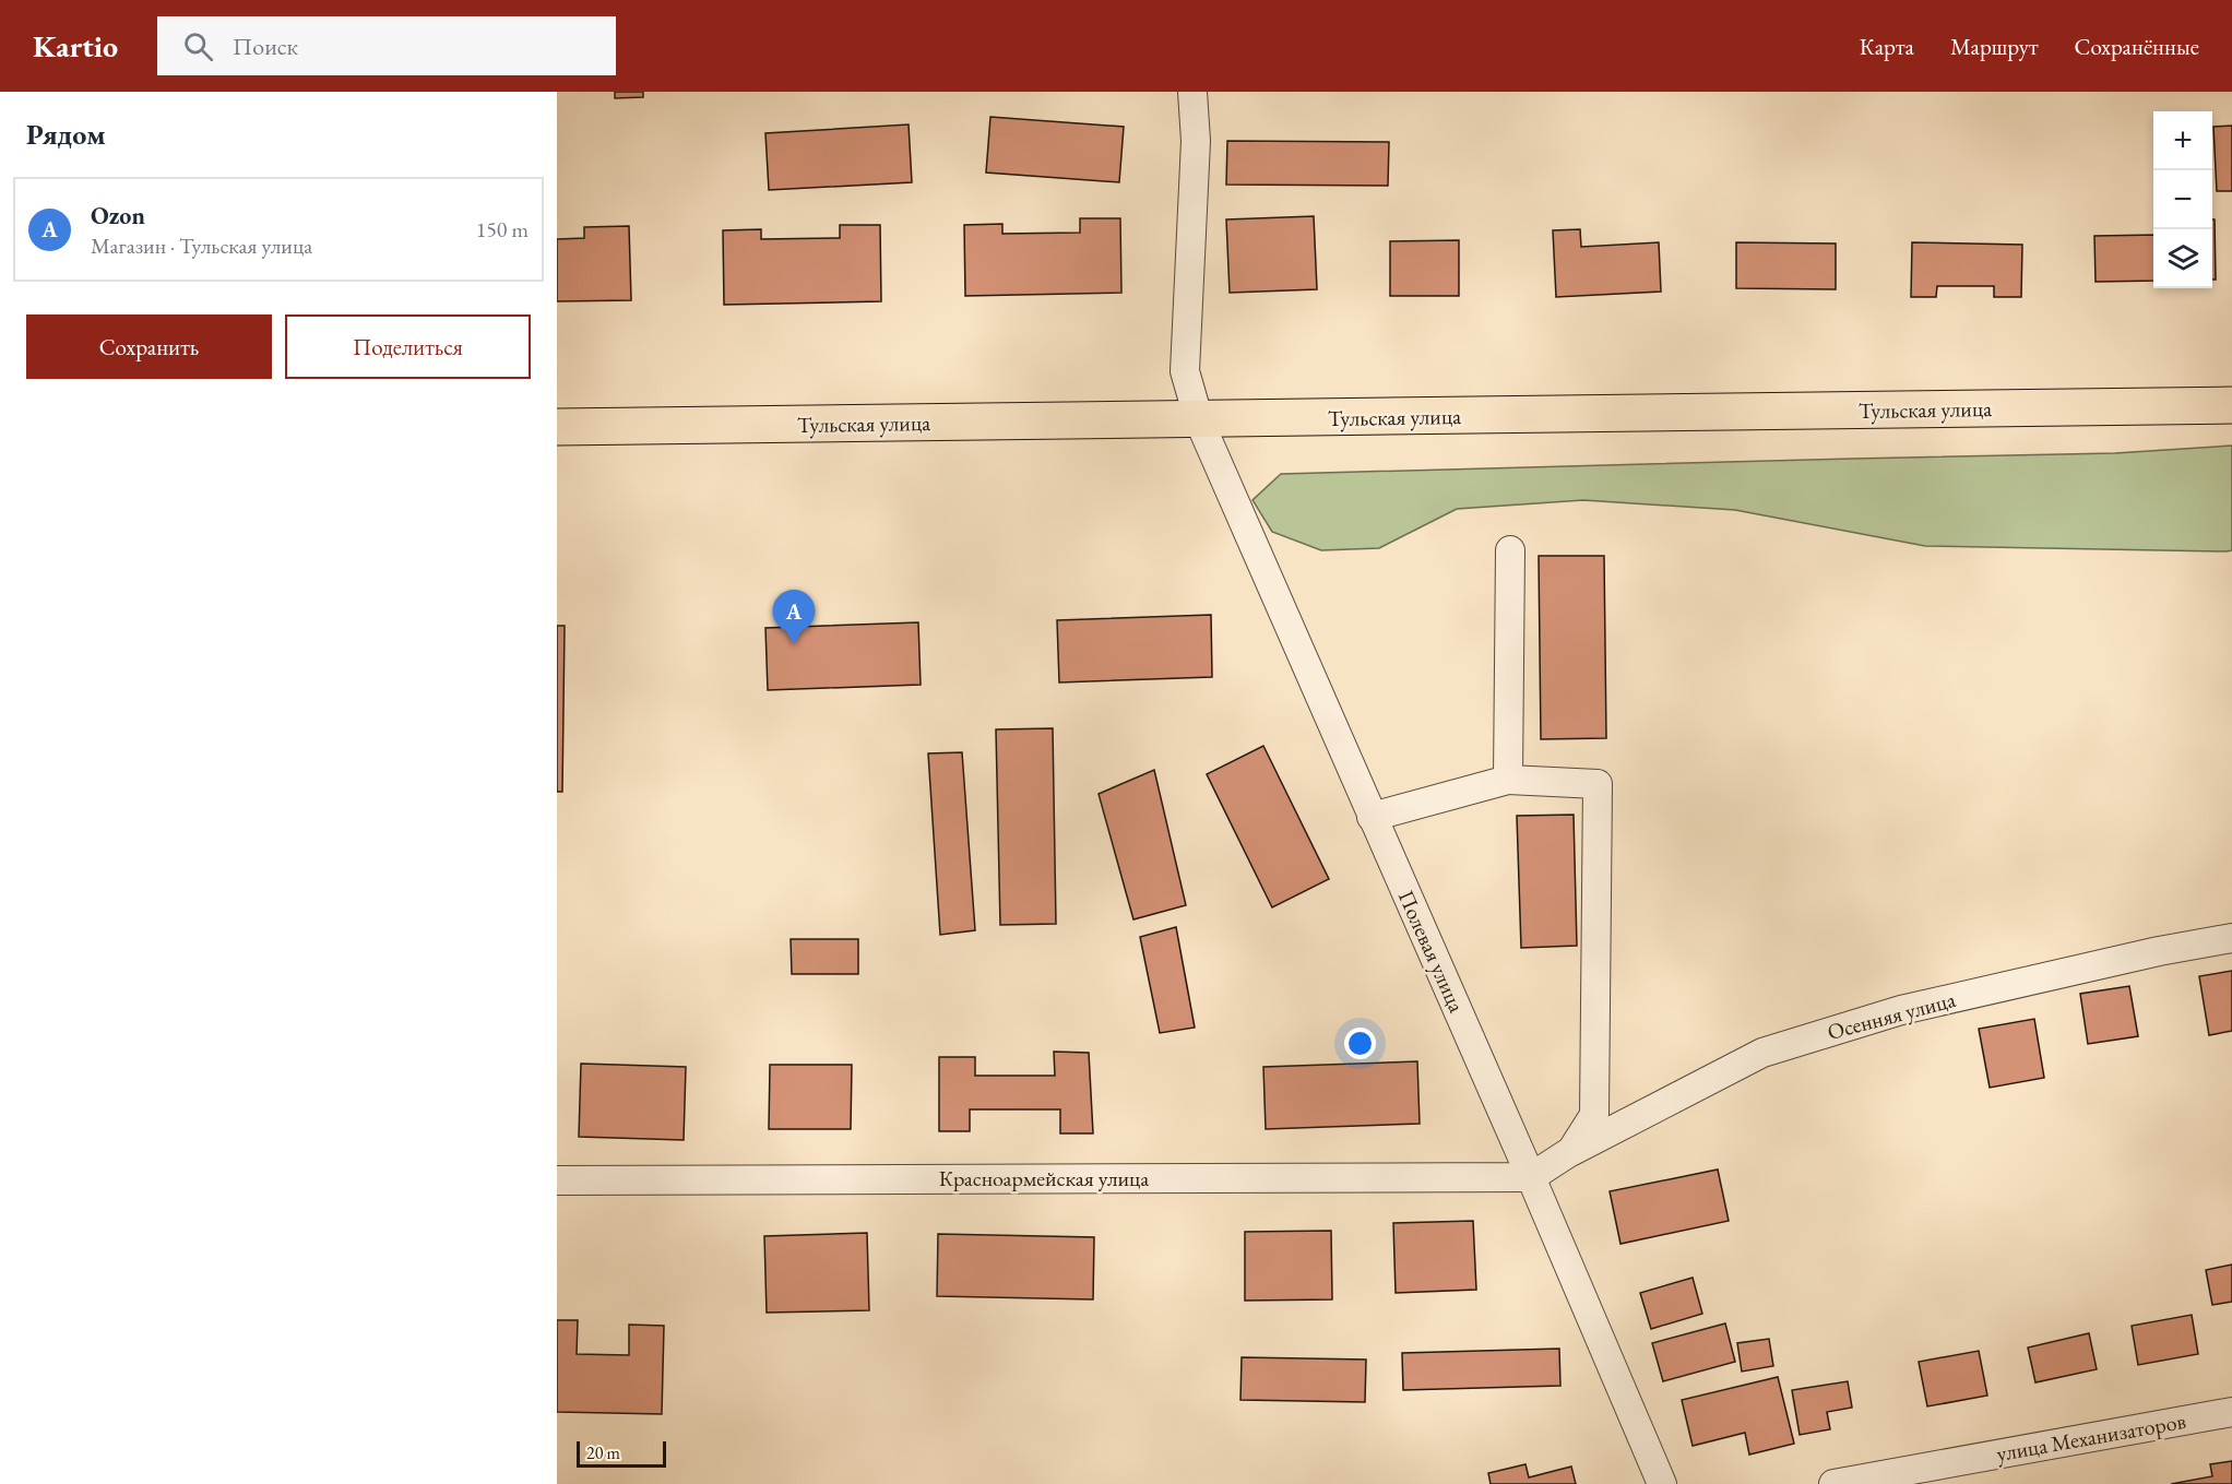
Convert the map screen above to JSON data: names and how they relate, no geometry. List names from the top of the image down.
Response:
{
  "streets": {
    "main road": ["Тульская улица"],
    "street": [
      "Полевая улица",
      "Осенняя улица",
      "Красноармейская улица",
      "улица Механизаторов"
    ]
  },
  "crossings": [
    ["Тульская улица", "Полевая улица"],
    ["Полевая улица", "Осенняя улица"],
    ["Полевая улица", "Красноармейская улица"],
    ["Осенняя улица", "Красноармейская улица"]
  ],
  "scale_bar": "20 m",
  "page": {
    "header": "Kartio",
    "search": "Поиск",
    "nav": ["Карта", "Маршрут", "Сохранённые"],
    "heading": "Рядом",
    "map_buttons": ["+", "−"],
    "list": [
      {
        "mark": "A",
        "name": "Ozon",
        "note": "Магазин · Тульская улица",
        "value": "150 m"
      }
    ],
    "buttons": ["Сохранить", "Поделиться"],
    "pins": "A",
    "scale": "20 m"
  }
}
